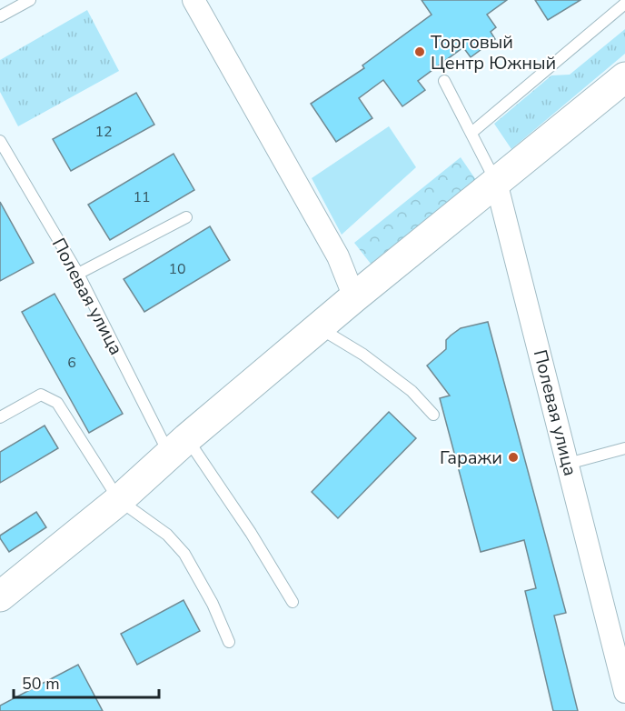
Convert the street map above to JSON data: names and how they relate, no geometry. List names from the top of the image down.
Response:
{
  "streets": {
    "street": ["Полевая улица"]
  },
  "places": ["Торговый Центр Южный", "Гаражи"],
  "house_numbers": [
    "12",
    "11",
    "10",
    "6"
  ],
  "scale_bar": "50 m"
}
